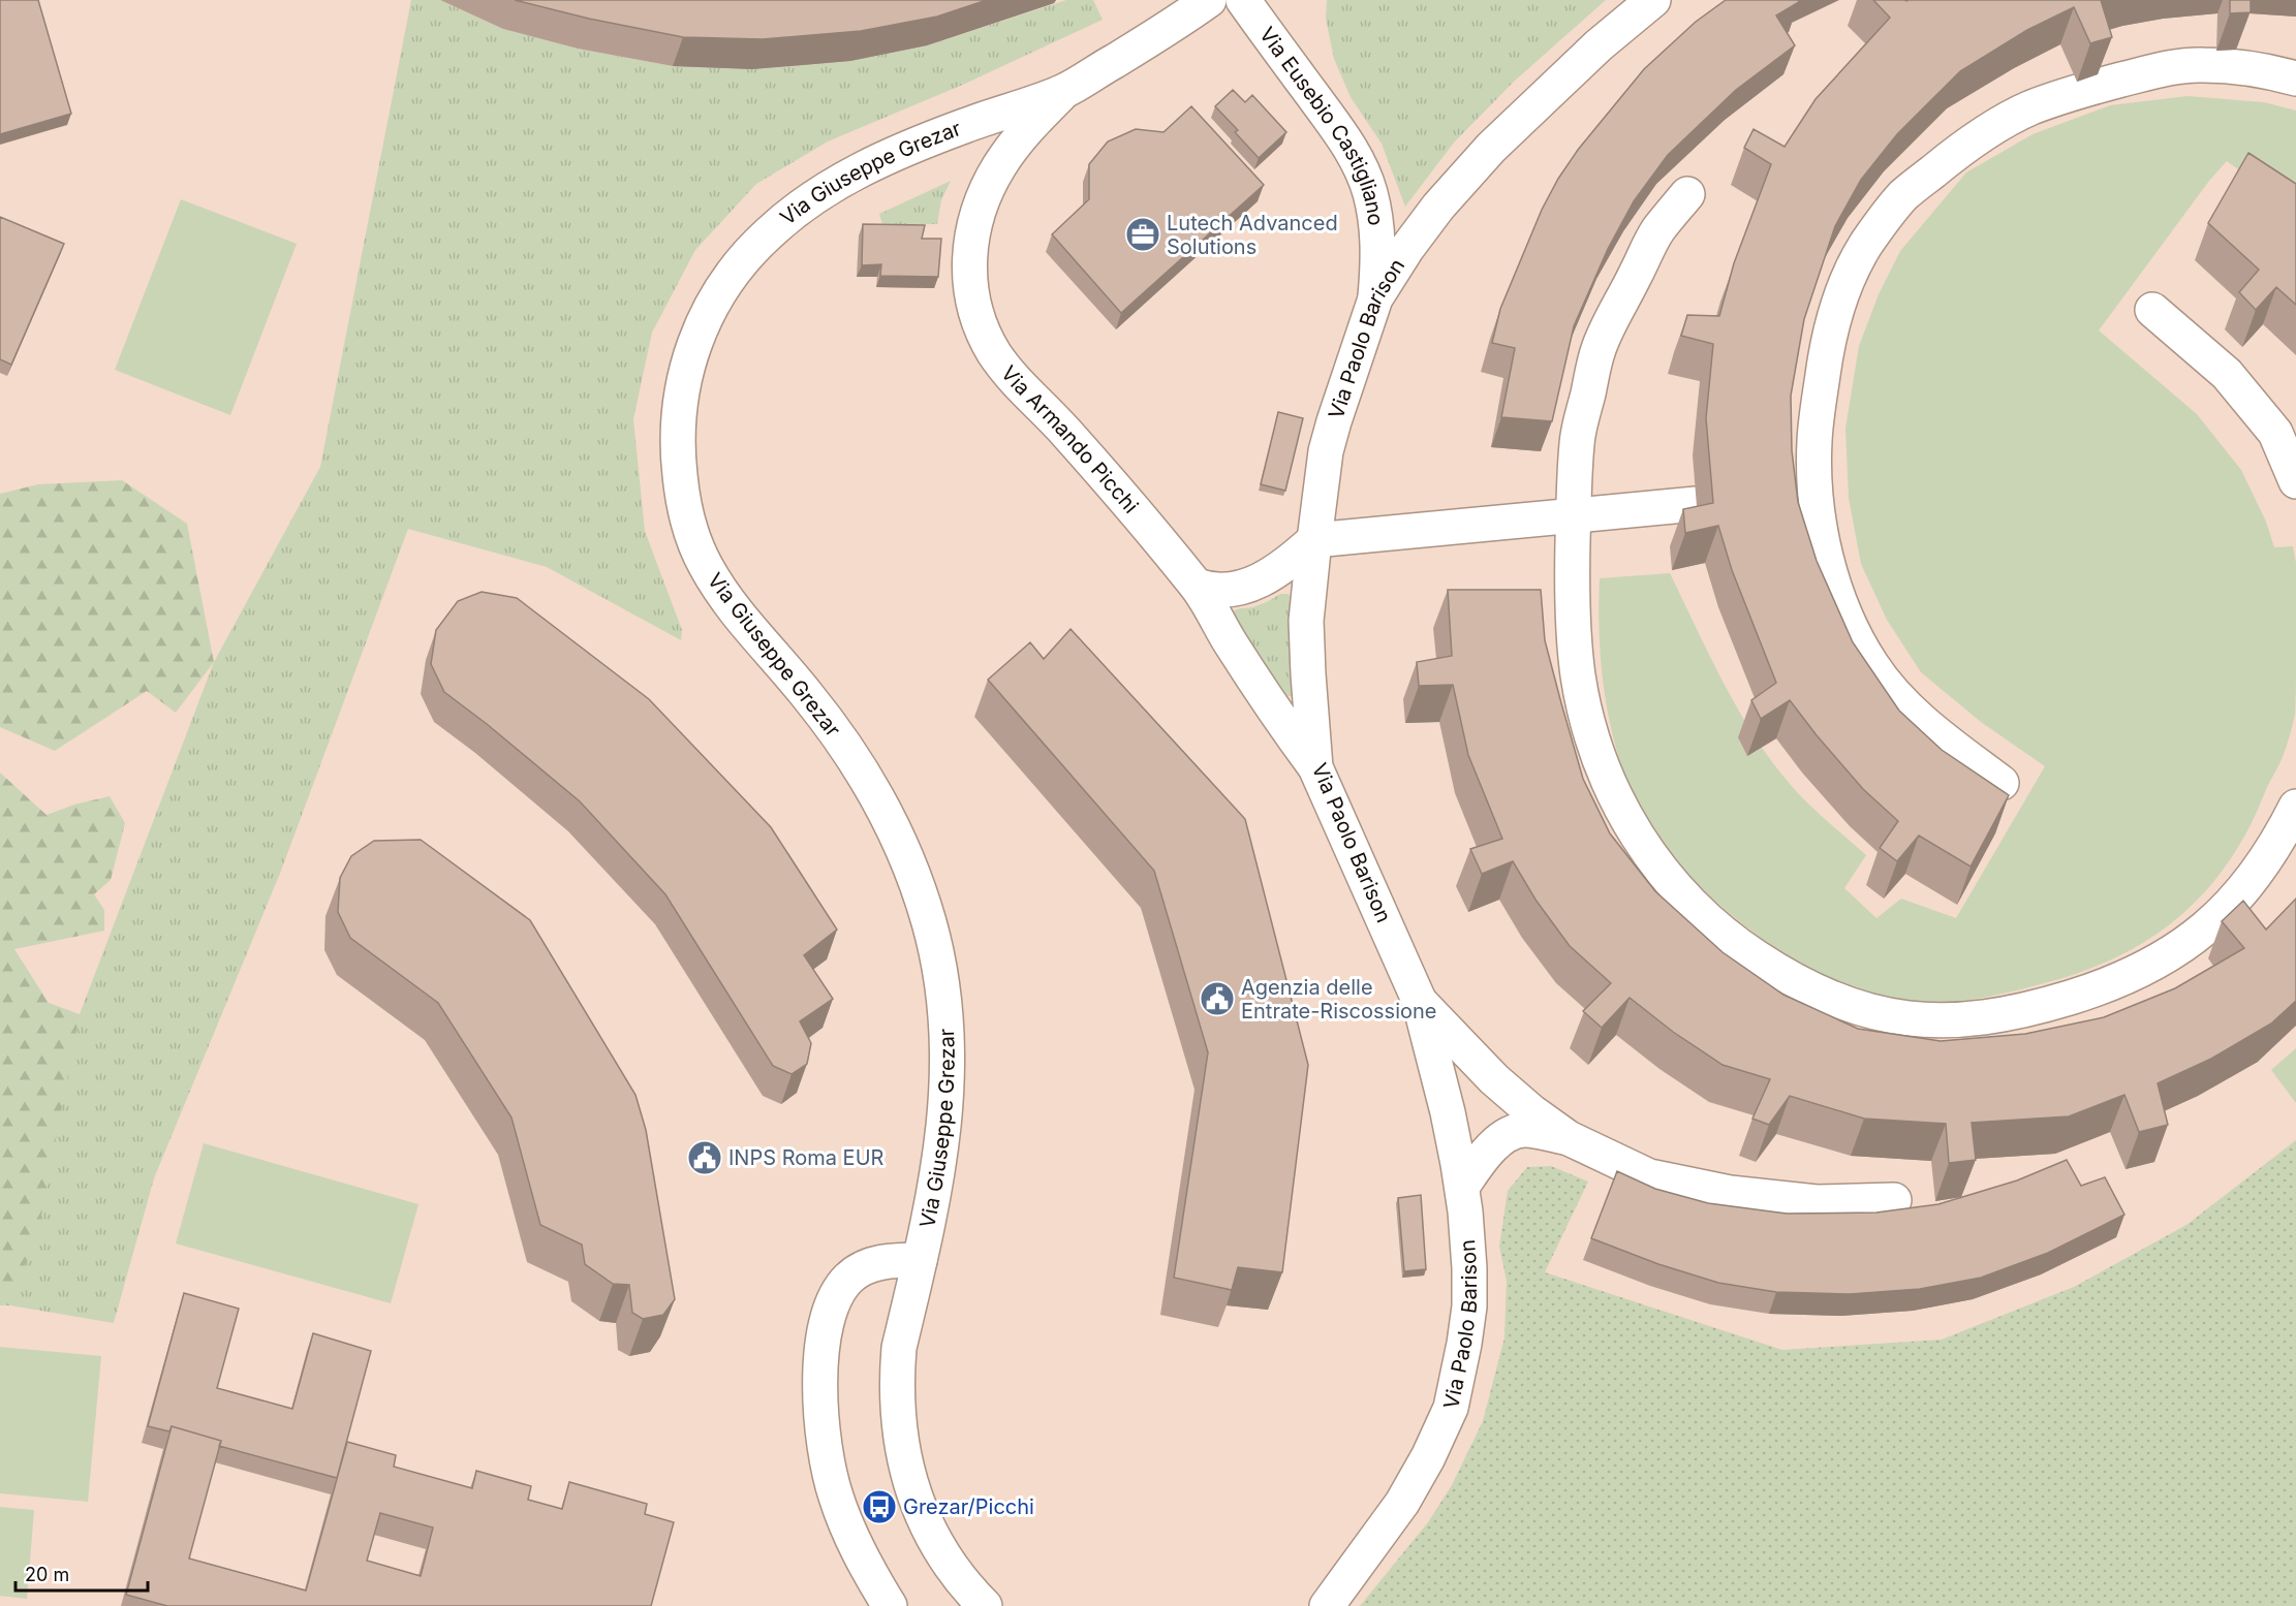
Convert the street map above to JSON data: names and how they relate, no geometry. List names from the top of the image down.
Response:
{
  "streets": {
    "street": [
      "Via Eusebio Castigliano",
      "Via Giuseppe Grezar",
      "Via Paolo Barison",
      "Via Armando Picchi"
    ]
  },
  "crossings": [
    ["Via Eusebio Castigliano", "Via Paolo Barison"],
    ["Via Giuseppe Grezar", "Via Armando Picchi"],
    ["Via Paolo Barison", "Via Armando Picchi"]
  ],
  "places": {
    "office": ["Lutech Advanced Solutions"],
    "public building": ["Agenzia delle Entrate-Riscossione", "INPS Roma EUR"],
    "bus stop": ["Grezar/Picchi"]
  },
  "scale_bar": "20 m"
}
